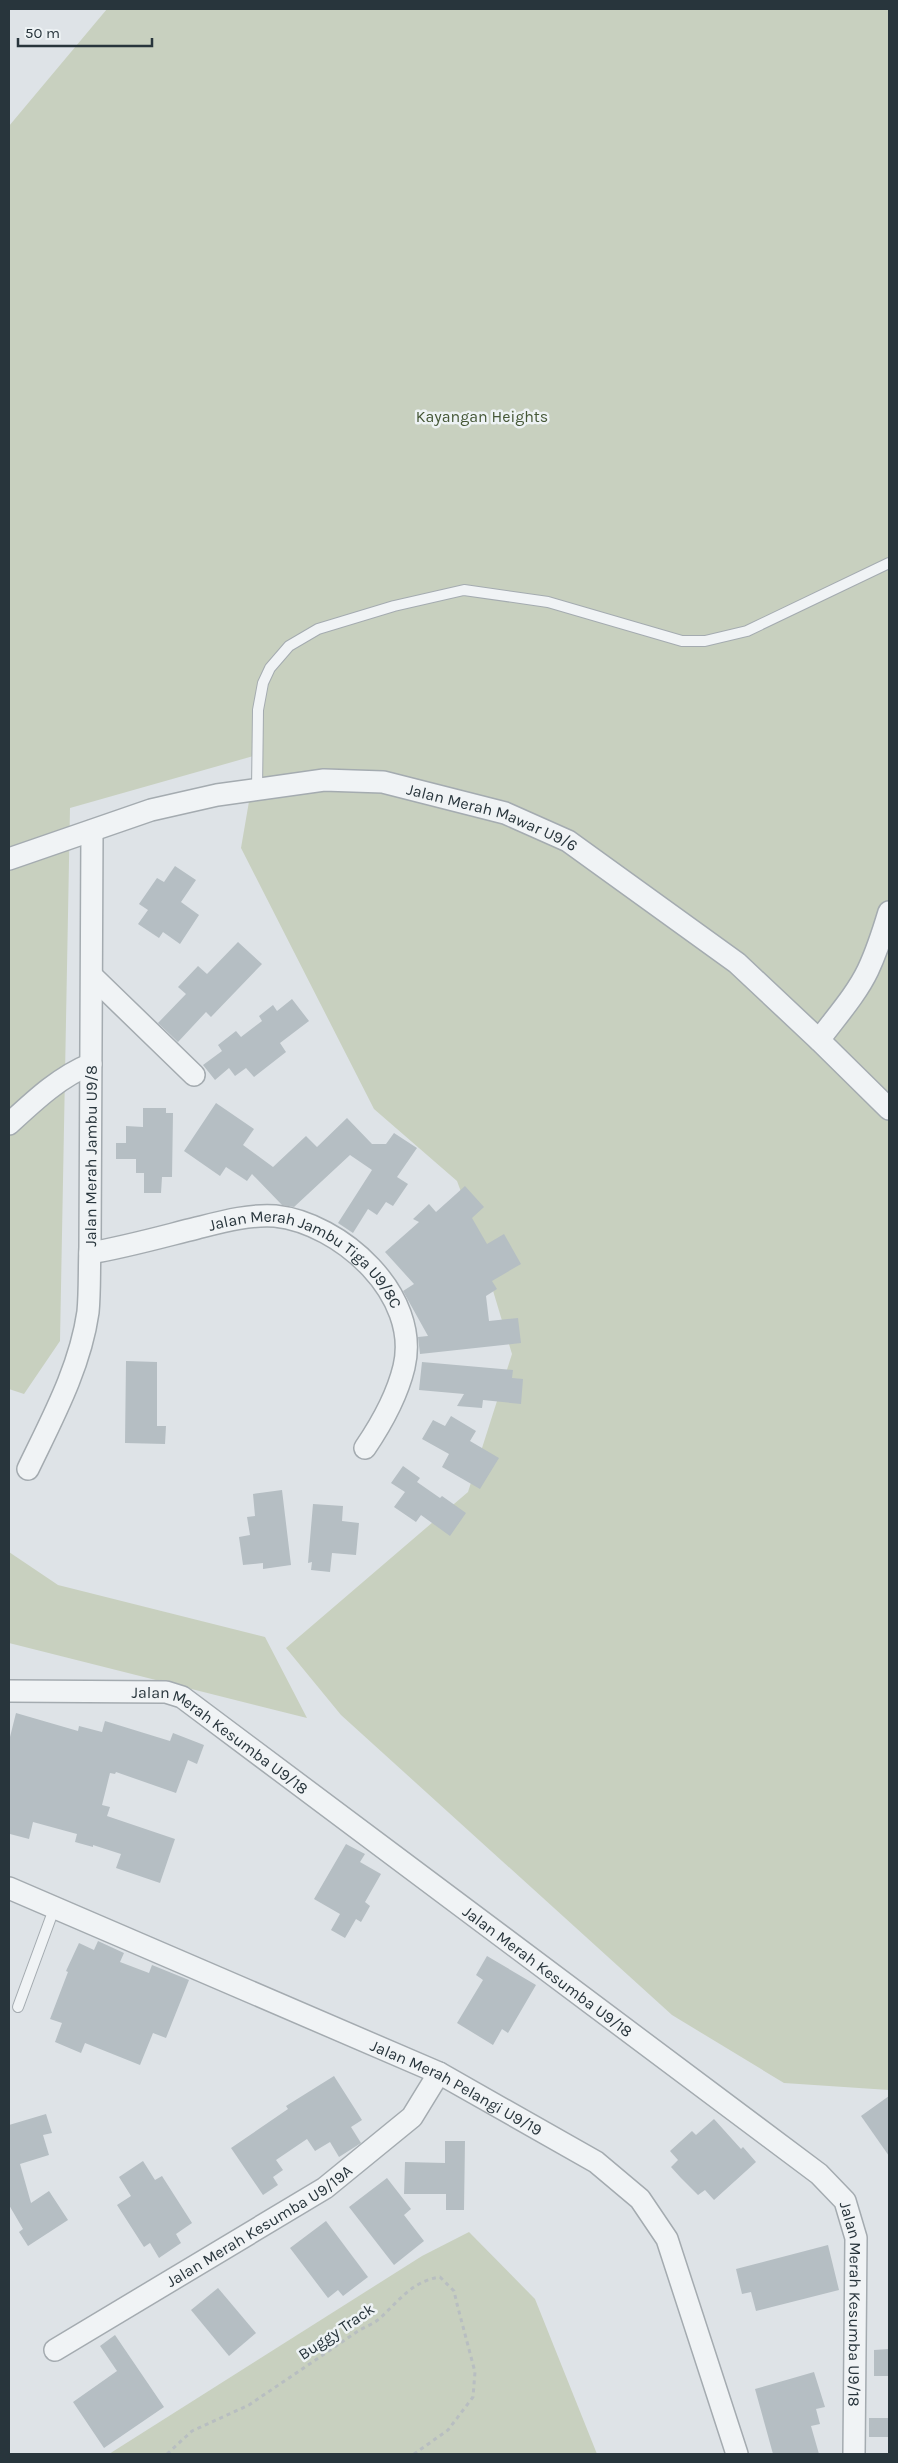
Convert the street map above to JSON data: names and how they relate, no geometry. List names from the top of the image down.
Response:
{
  "streets": {
    "street": [
      "Jalan Merah Mawar U9/6",
      "Jalan Merah Jambu U9/8",
      "Jalan Merah Jambu Tiga U9/8C",
      "Jalan Merah Kesumba U9/18",
      "Jalan Merah Pelangi U9/19",
      "Jalan Merah Kesumba U9/19A"
    ],
    "path": ["Buggy Track"]
  },
  "crossings": [
    ["Jalan Merah Mawar U9/6", "Jalan Merah Jambu U9/8"],
    ["Jalan Merah Jambu U9/8", "Jalan Merah Jambu Tiga U9/8C"],
    ["Jalan Merah Pelangi U9/19", "Jalan Merah Kesumba U9/19A"]
  ],
  "parks": ["Kayangan Heights"],
  "scale_bar": "50 m"
}
